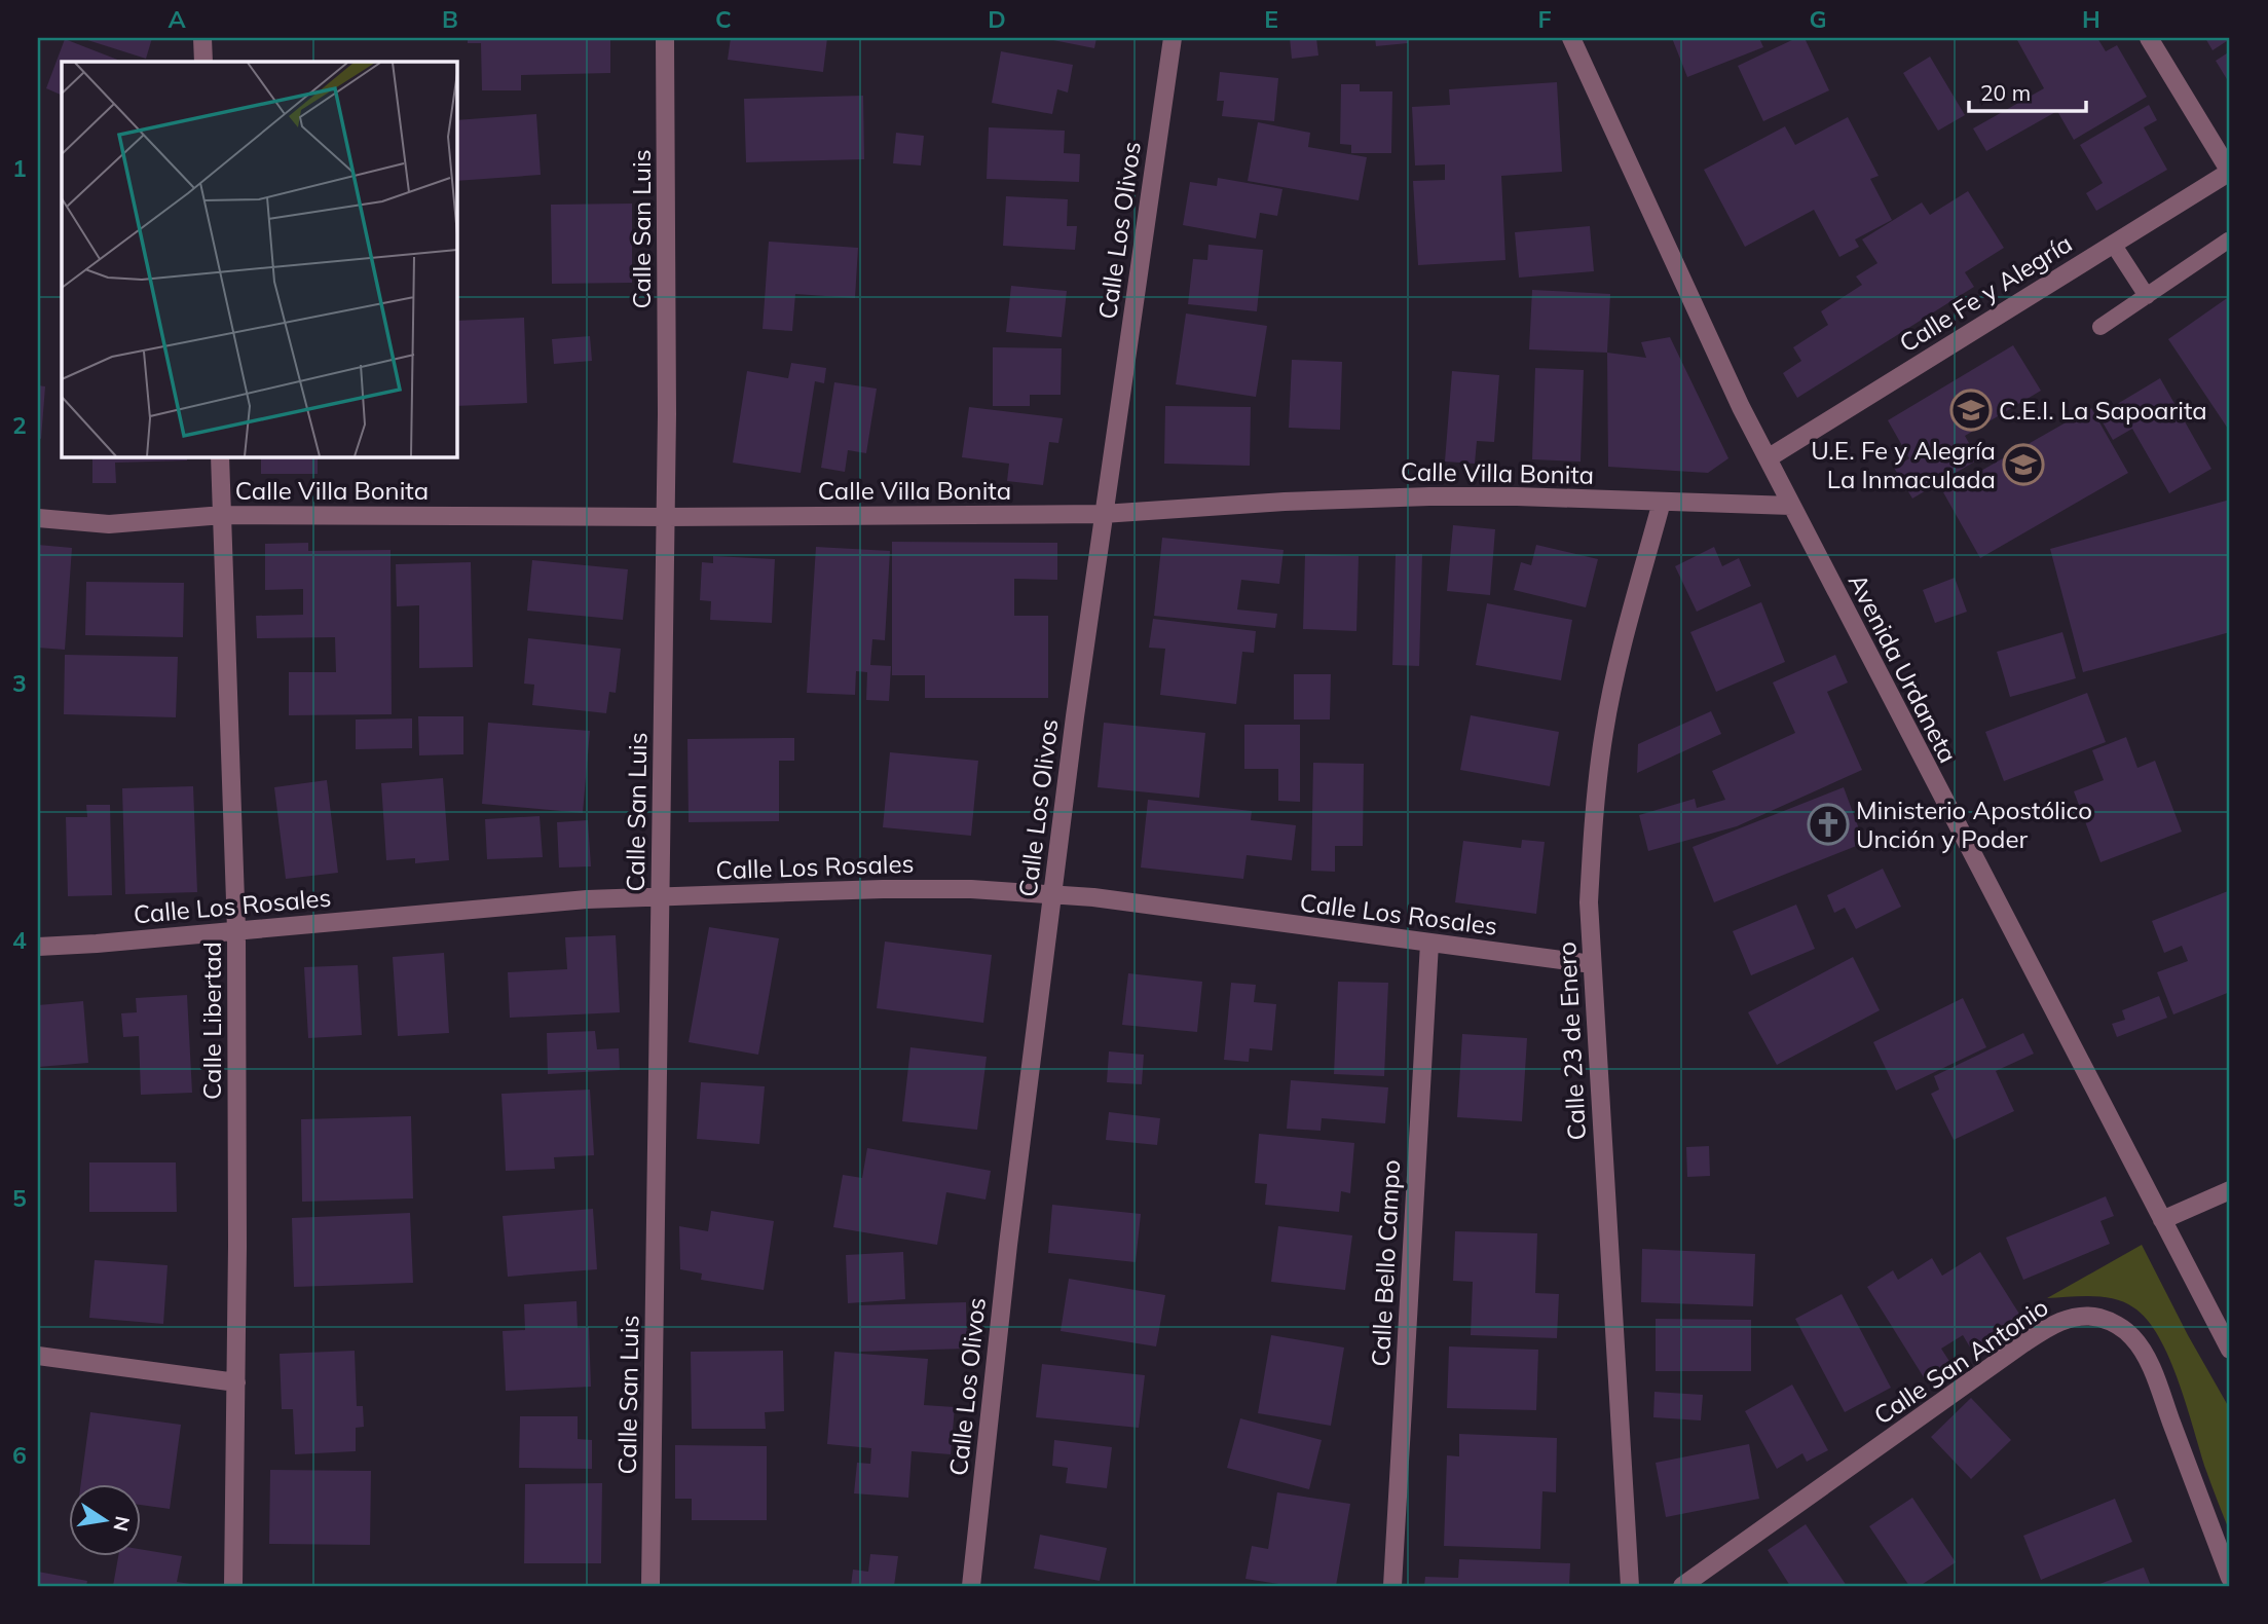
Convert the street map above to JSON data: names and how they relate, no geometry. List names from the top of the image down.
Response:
{
  "streets": {
    "street": [
      "Calle San Luis",
      "Calle Los Olivos",
      "Calle Fe y Alegría",
      "Calle Villa Bonita",
      "Avenida Urdaneta",
      "Calle Los Rosales",
      "Calle Libertad",
      "Calle 23 de Enero",
      "Calle Bello Campo",
      "Calle San Antonio"
    ]
  },
  "crossings": [
    ["Calle San Luis", "Calle Villa Bonita"],
    ["Calle San Luis", "Calle Los Rosales"],
    ["Calle Los Olivos", "Calle Villa Bonita"],
    ["Calle Los Olivos", "Calle Los Rosales"],
    ["Calle Fe y Alegría", "Avenida Urdaneta"],
    ["Calle Villa Bonita", "Avenida Urdaneta"],
    ["Calle Villa Bonita", "Calle Libertad"],
    ["Calle Villa Bonita", "Calle 23 de Enero"],
    ["Calle Los Rosales", "Calle Libertad"],
    ["Calle Los Rosales", "Calle 23 de Enero"],
    ["Calle Los Rosales", "Calle Bello Campo"]
  ],
  "places": {
    "school or university": ["C.E.I. La Sapoarita", "U.E. Fe y Alegría La Inmaculada"],
    "church": ["Ministerio Apostólico Unción y Poder"]
  },
  "scale_bar": "20 m",
  "north": "right",
  "grid": {
    "columns": [
      "A",
      "B",
      "C",
      "D",
      "E",
      "F",
      "G",
      "H"
    ],
    "rows": [
      "1",
      "2",
      "3",
      "4",
      "5",
      "6"
    ]
  }
}
